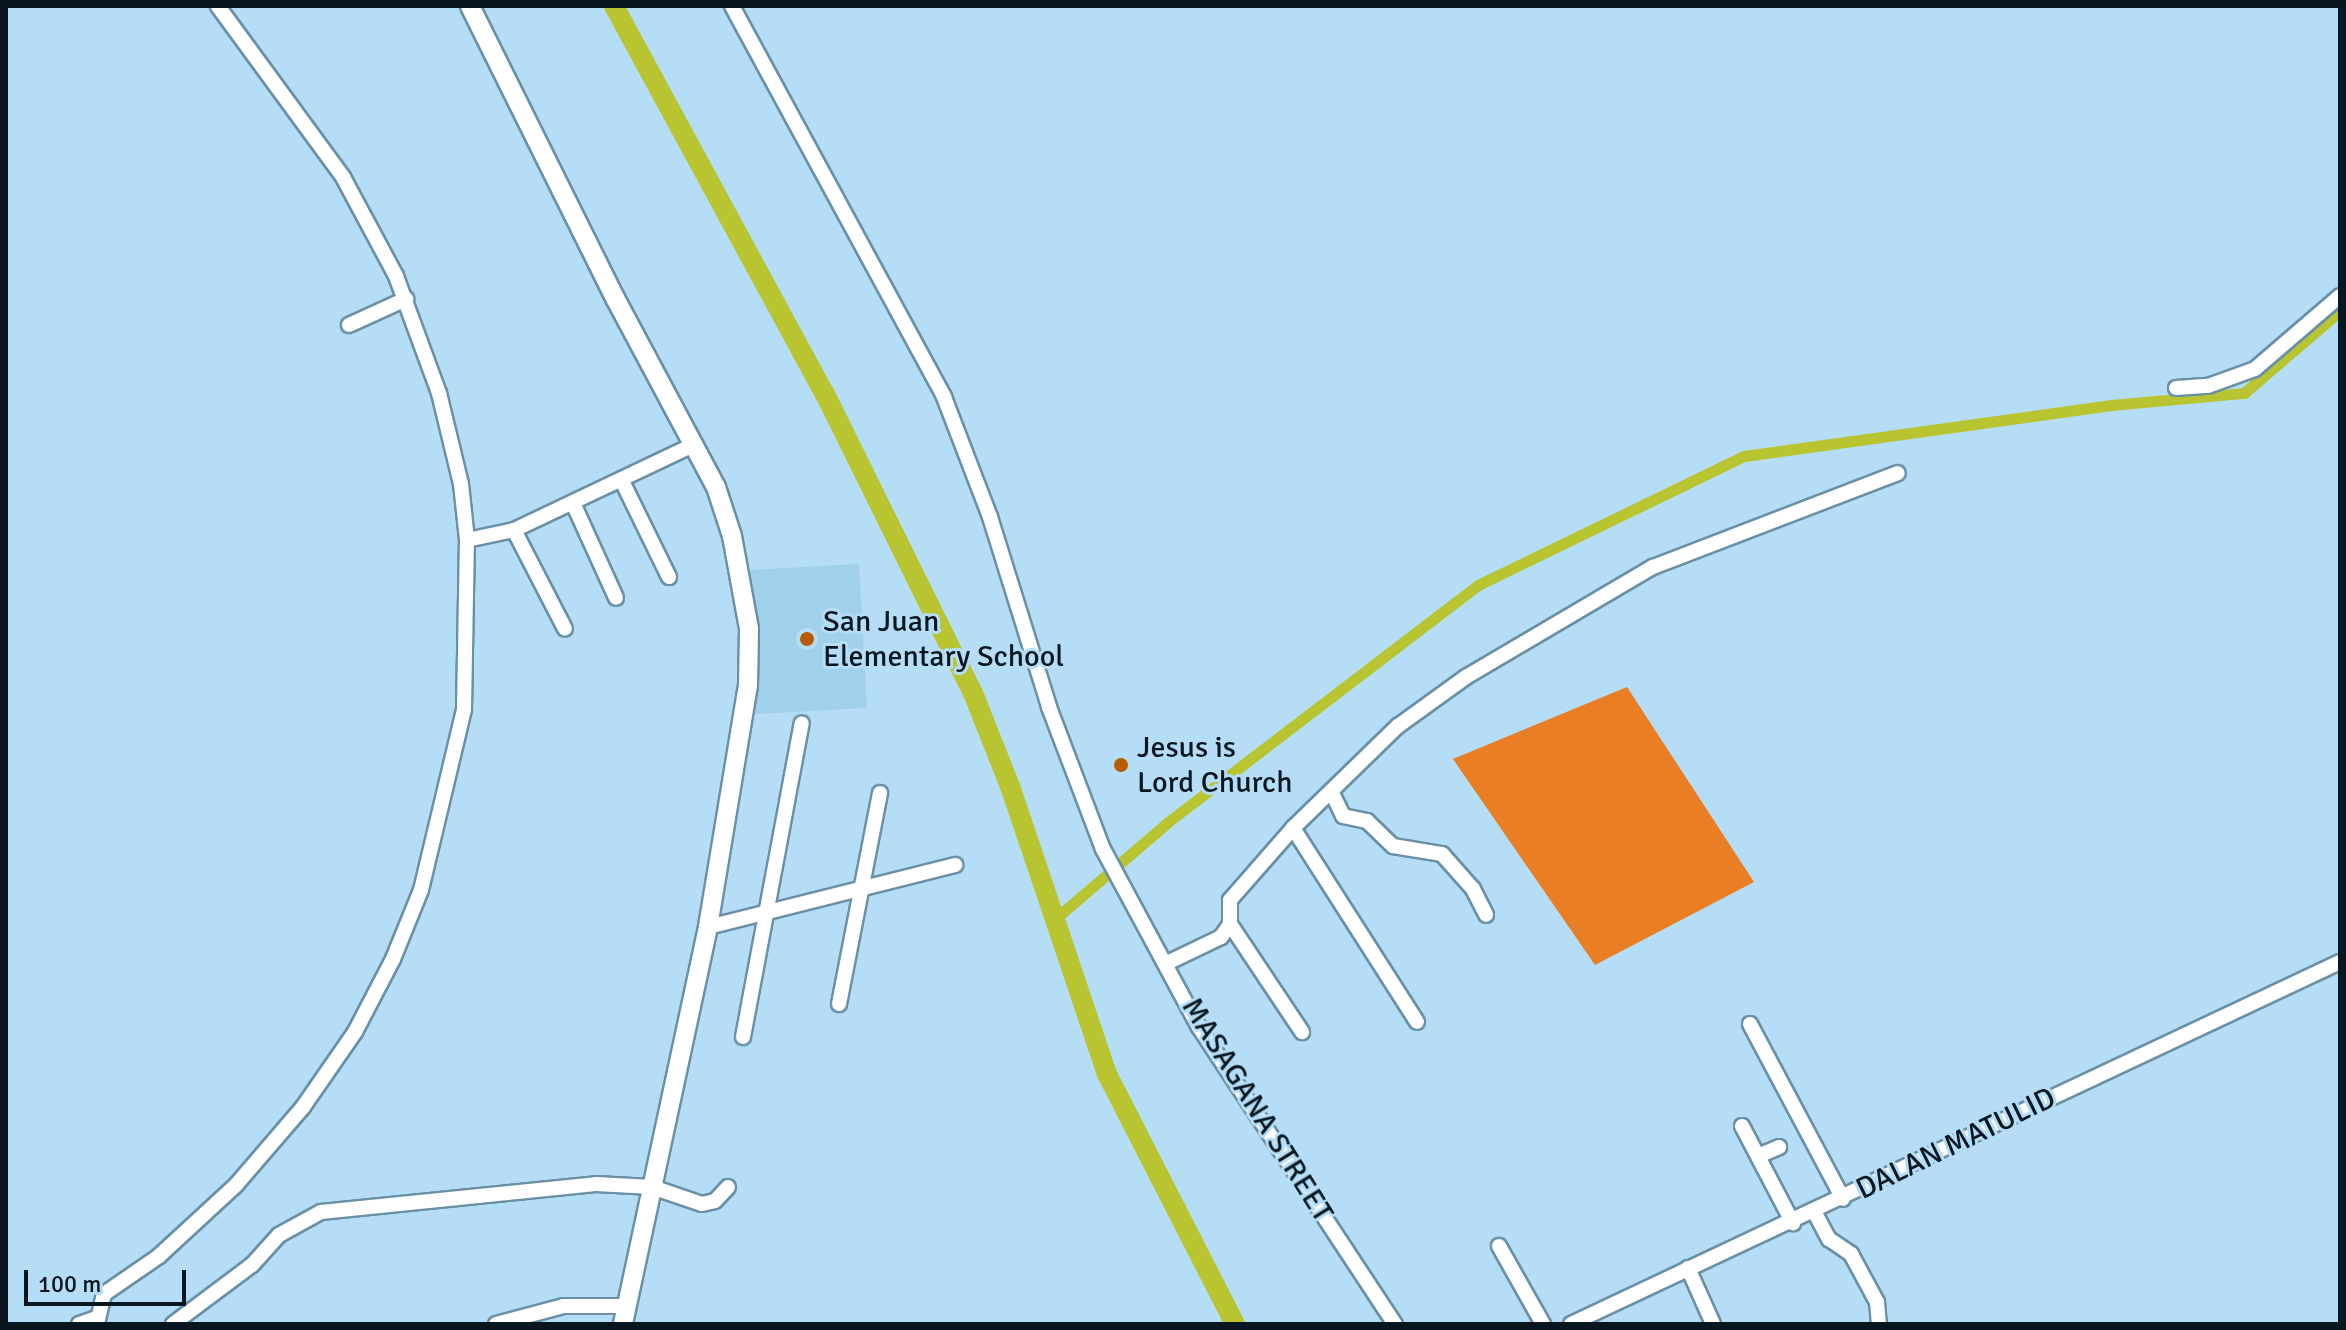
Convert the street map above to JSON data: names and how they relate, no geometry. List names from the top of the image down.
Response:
{
  "streets": {
    "street": ["MASAGANA STREET", "DALAN MATULID"]
  },
  "places": ["San Juan Elementary School", "Jesus is Lord Church"],
  "scale_bar": "100 m"
}
